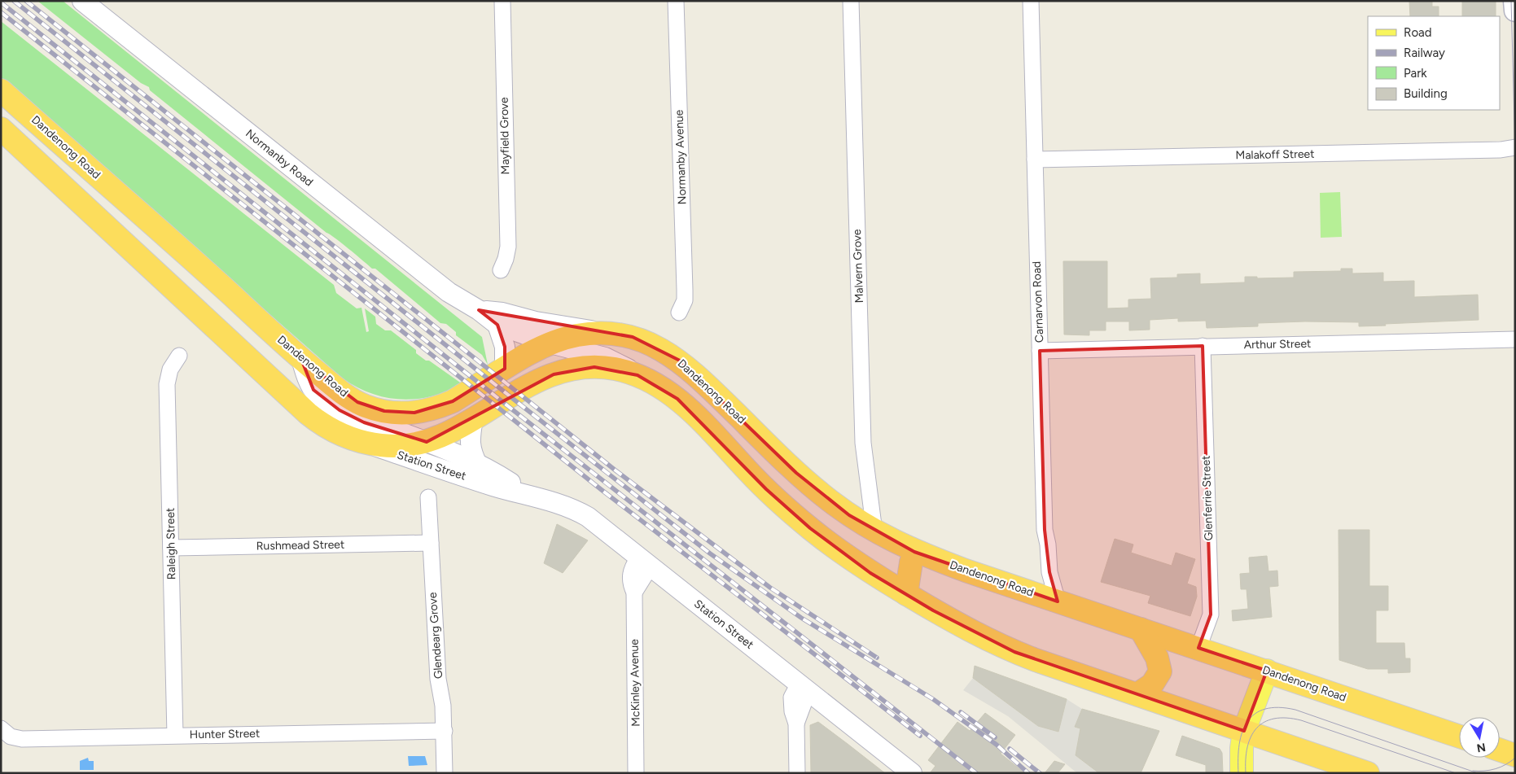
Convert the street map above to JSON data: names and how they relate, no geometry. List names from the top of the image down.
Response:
{
  "streets": {
    "highway": ["Dandenong Road"],
    "street": [
      "Mayfield Grove",
      "Malakoff Street",
      "Normanby Avenue",
      "Normanby Road",
      "Malvern Grove",
      "Carnarvon Road",
      "Arthur Street",
      "Station Street",
      "Glenferrie Street",
      "Raleigh Street",
      "Rushmead Street",
      "Glendearg Grove",
      "McKinley Avenue",
      "Hunter Street"
    ]
  },
  "crossings": [
    ["Dandenong Road", "Normanby Road"],
    ["Dandenong Road", "Malvern Grove"],
    ["Dandenong Road", "Carnarvon Road"],
    ["Dandenong Road", "Station Street"],
    ["Dandenong Road", "Glenferrie Street"],
    ["Malakoff Street", "Carnarvon Road"],
    ["Carnarvon Road", "Arthur Street"],
    ["Arthur Street", "Glenferrie Street"],
    ["Station Street", "McKinley Avenue"],
    ["Raleigh Street", "Rushmead Street"],
    ["Raleigh Street", "Hunter Street"],
    ["Rushmead Street", "Glendearg Grove"],
    ["Glendearg Grove", "Hunter Street"]
  ],
  "legend": [
    "Road",
    "Railway",
    "Park",
    "Building"
  ],
  "north": "bottom"
}
